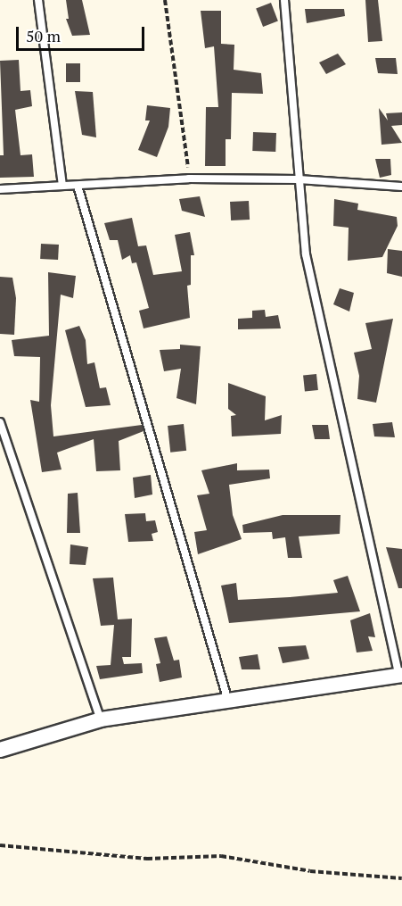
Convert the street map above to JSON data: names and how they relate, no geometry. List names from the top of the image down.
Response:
{
  "scale_bar": "50 m"
}
